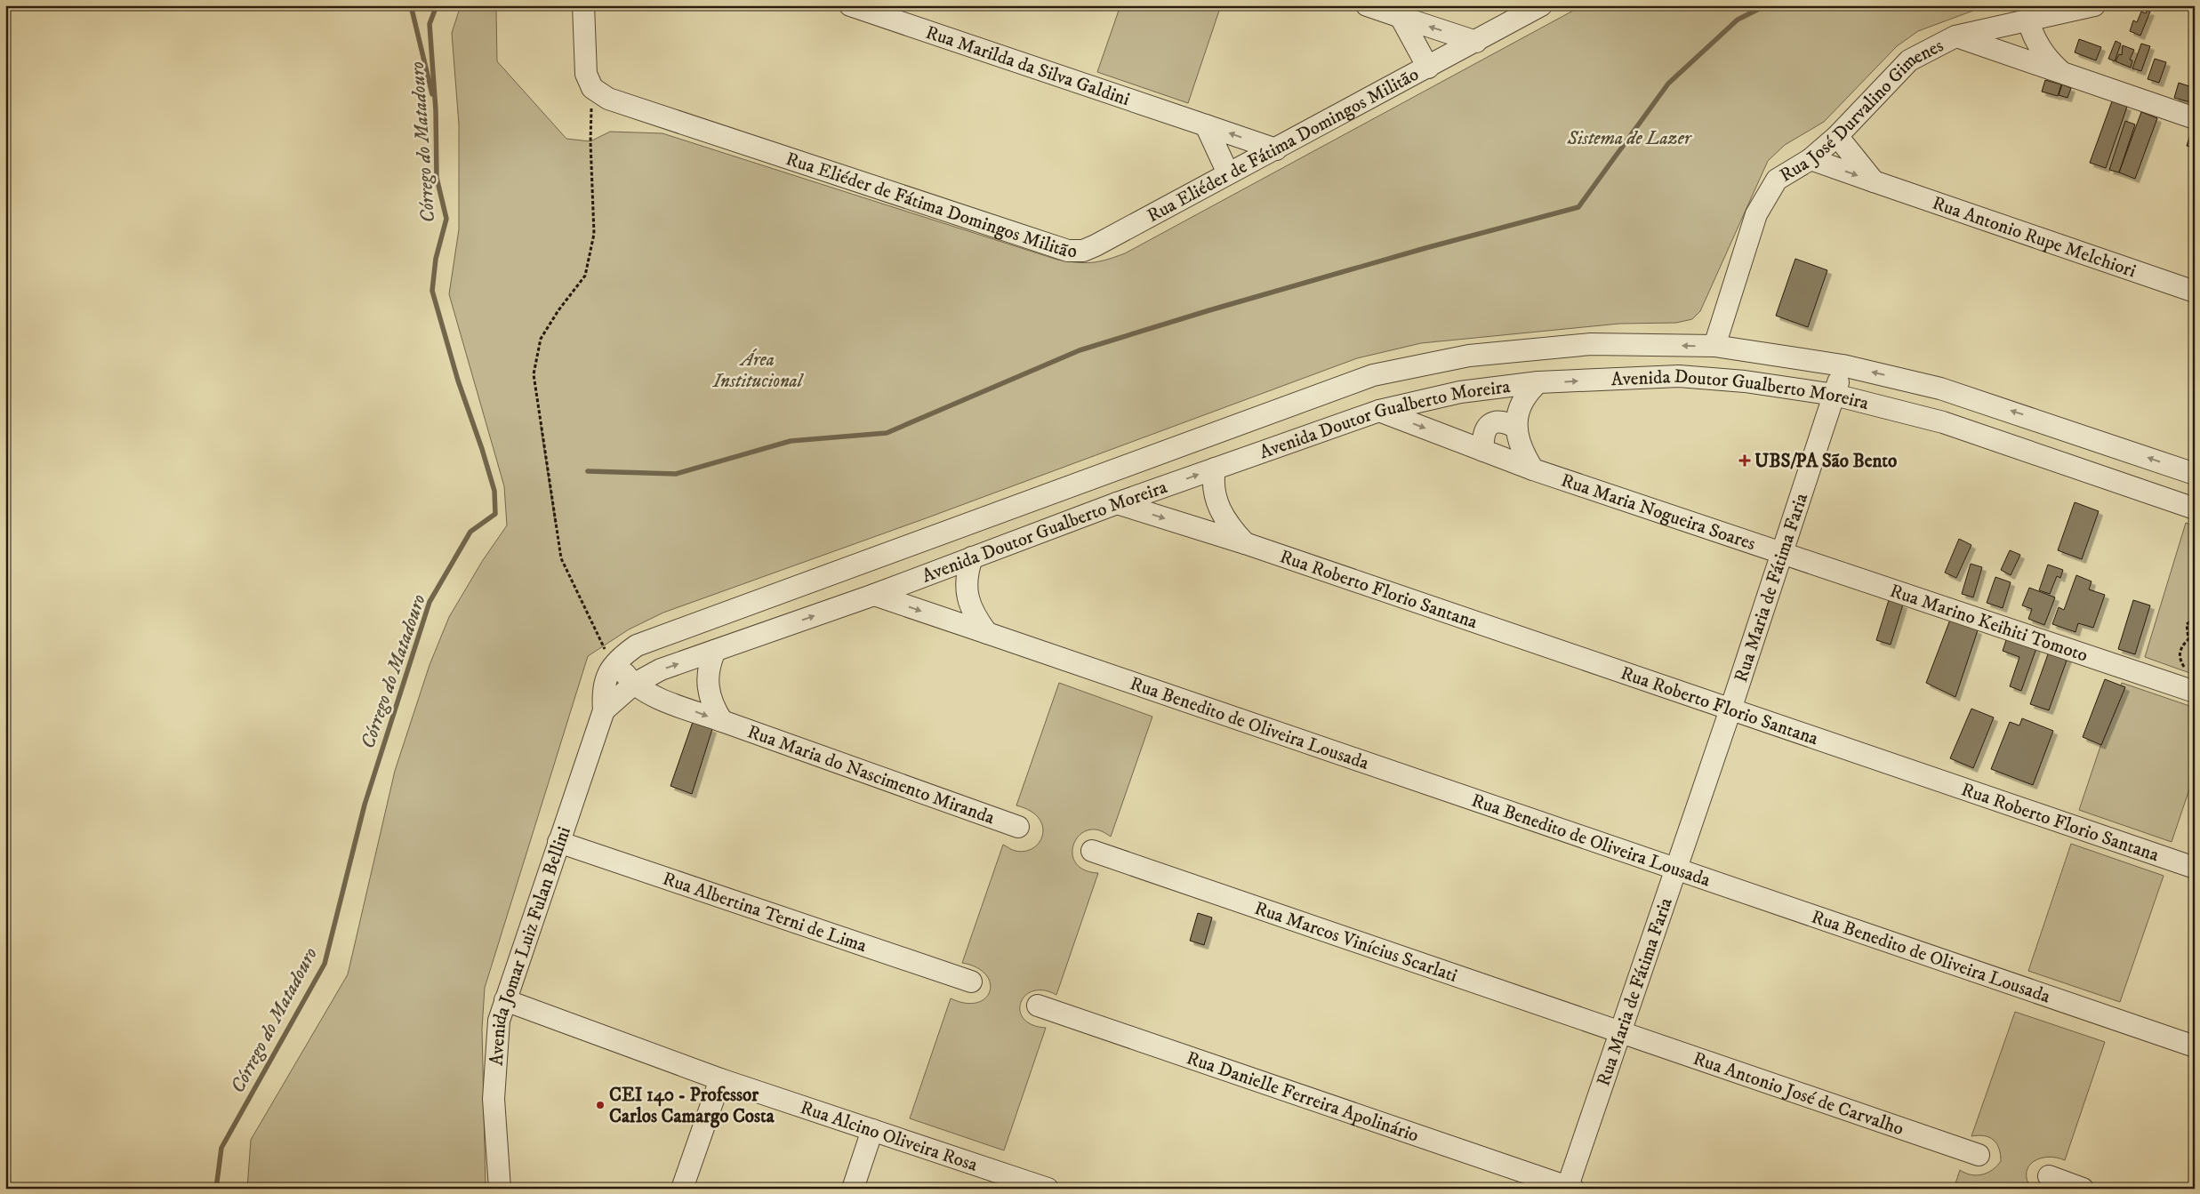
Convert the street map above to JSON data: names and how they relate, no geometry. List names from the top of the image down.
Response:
{
  "streets": {
    "street": [
      "Rua Marilda da Silva Galdini",
      "Rua José Durvalino Gimenes",
      "Rua Eliéder de Fátima Domingos Militão",
      "Rua Antonio Rupe Melchiori",
      "Avenida Doutor Gualberto Moreira",
      "Rua Maria Nogueira Soares",
      "Rua Roberto Florio Santana",
      "Rua Maria de Fátima Faria",
      "Rua Marino Keihiti Tomoto",
      "Rua Benedito de Oliveira Lousada",
      "Rua Maria do Nascimento Miranda",
      "Rua Albertina Terni de Lima",
      "Rua Marcos Vinícius Scarlati",
      "Avenida Jomar Luiz Fulan Bellini",
      "Rua Antonio José de Carvalho",
      "Rua Danielle Ferreira Apolinário",
      "Rua Alcino Oliveira Rosa"
    ]
  },
  "crossings": [
    ["Rua Marilda da Silva Galdini", "Rua Eliéder de Fátima Domingos Militão"],
    ["Rua José Durvalino Gimenes", "Rua Antonio Rupe Melchiori"],
    ["Rua José Durvalino Gimenes", "Avenida Doutor Gualberto Moreira"],
    ["Avenida Doutor Gualberto Moreira", "Rua Maria Nogueira Soares"],
    ["Avenida Doutor Gualberto Moreira", "Rua Roberto Florio Santana"],
    ["Avenida Doutor Gualberto Moreira", "Rua Maria de Fátima Faria"],
    ["Avenida Doutor Gualberto Moreira", "Rua Benedito de Oliveira Lousada"],
    ["Avenida Doutor Gualberto Moreira", "Rua Maria do Nascimento Miranda"],
    ["Avenida Doutor Gualberto Moreira", "Avenida Jomar Luiz Fulan Bellini"],
    ["Rua Maria Nogueira Soares", "Rua Maria de Fátima Faria"],
    ["Rua Maria Nogueira Soares", "Rua Marino Keihiti Tomoto"],
    ["Rua Roberto Florio Santana", "Rua Maria de Fátima Faria"],
    ["Rua Maria de Fátima Faria", "Rua Marino Keihiti Tomoto"],
    ["Rua Maria de Fátima Faria", "Rua Benedito de Oliveira Lousada"],
    ["Rua Maria de Fátima Faria", "Rua Marcos Vinícius Scarlati"],
    ["Rua Maria de Fátima Faria", "Rua Antonio José de Carvalho"],
    ["Rua Maria de Fátima Faria", "Rua Danielle Ferreira Apolinário"],
    ["Rua Maria do Nascimento Miranda", "Avenida Jomar Luiz Fulan Bellini"],
    ["Rua Albertina Terni de Lima", "Avenida Jomar Luiz Fulan Bellini"],
    ["Rua Marcos Vinícius Scarlati", "Rua Antonio José de Carvalho"],
    ["Avenida Jomar Luiz Fulan Bellini", "Rua Alcino Oliveira Rosa"]
  ],
  "water": ["Córrego do Matadouro"],
  "parks": ["Sistema de Lazer", "Área Institucional"],
  "places": {
    "health": ["UBS/PA São Bento"],
    "other": ["CEI 140 - Professor Carlos Camargo Costa"]
  }
}
